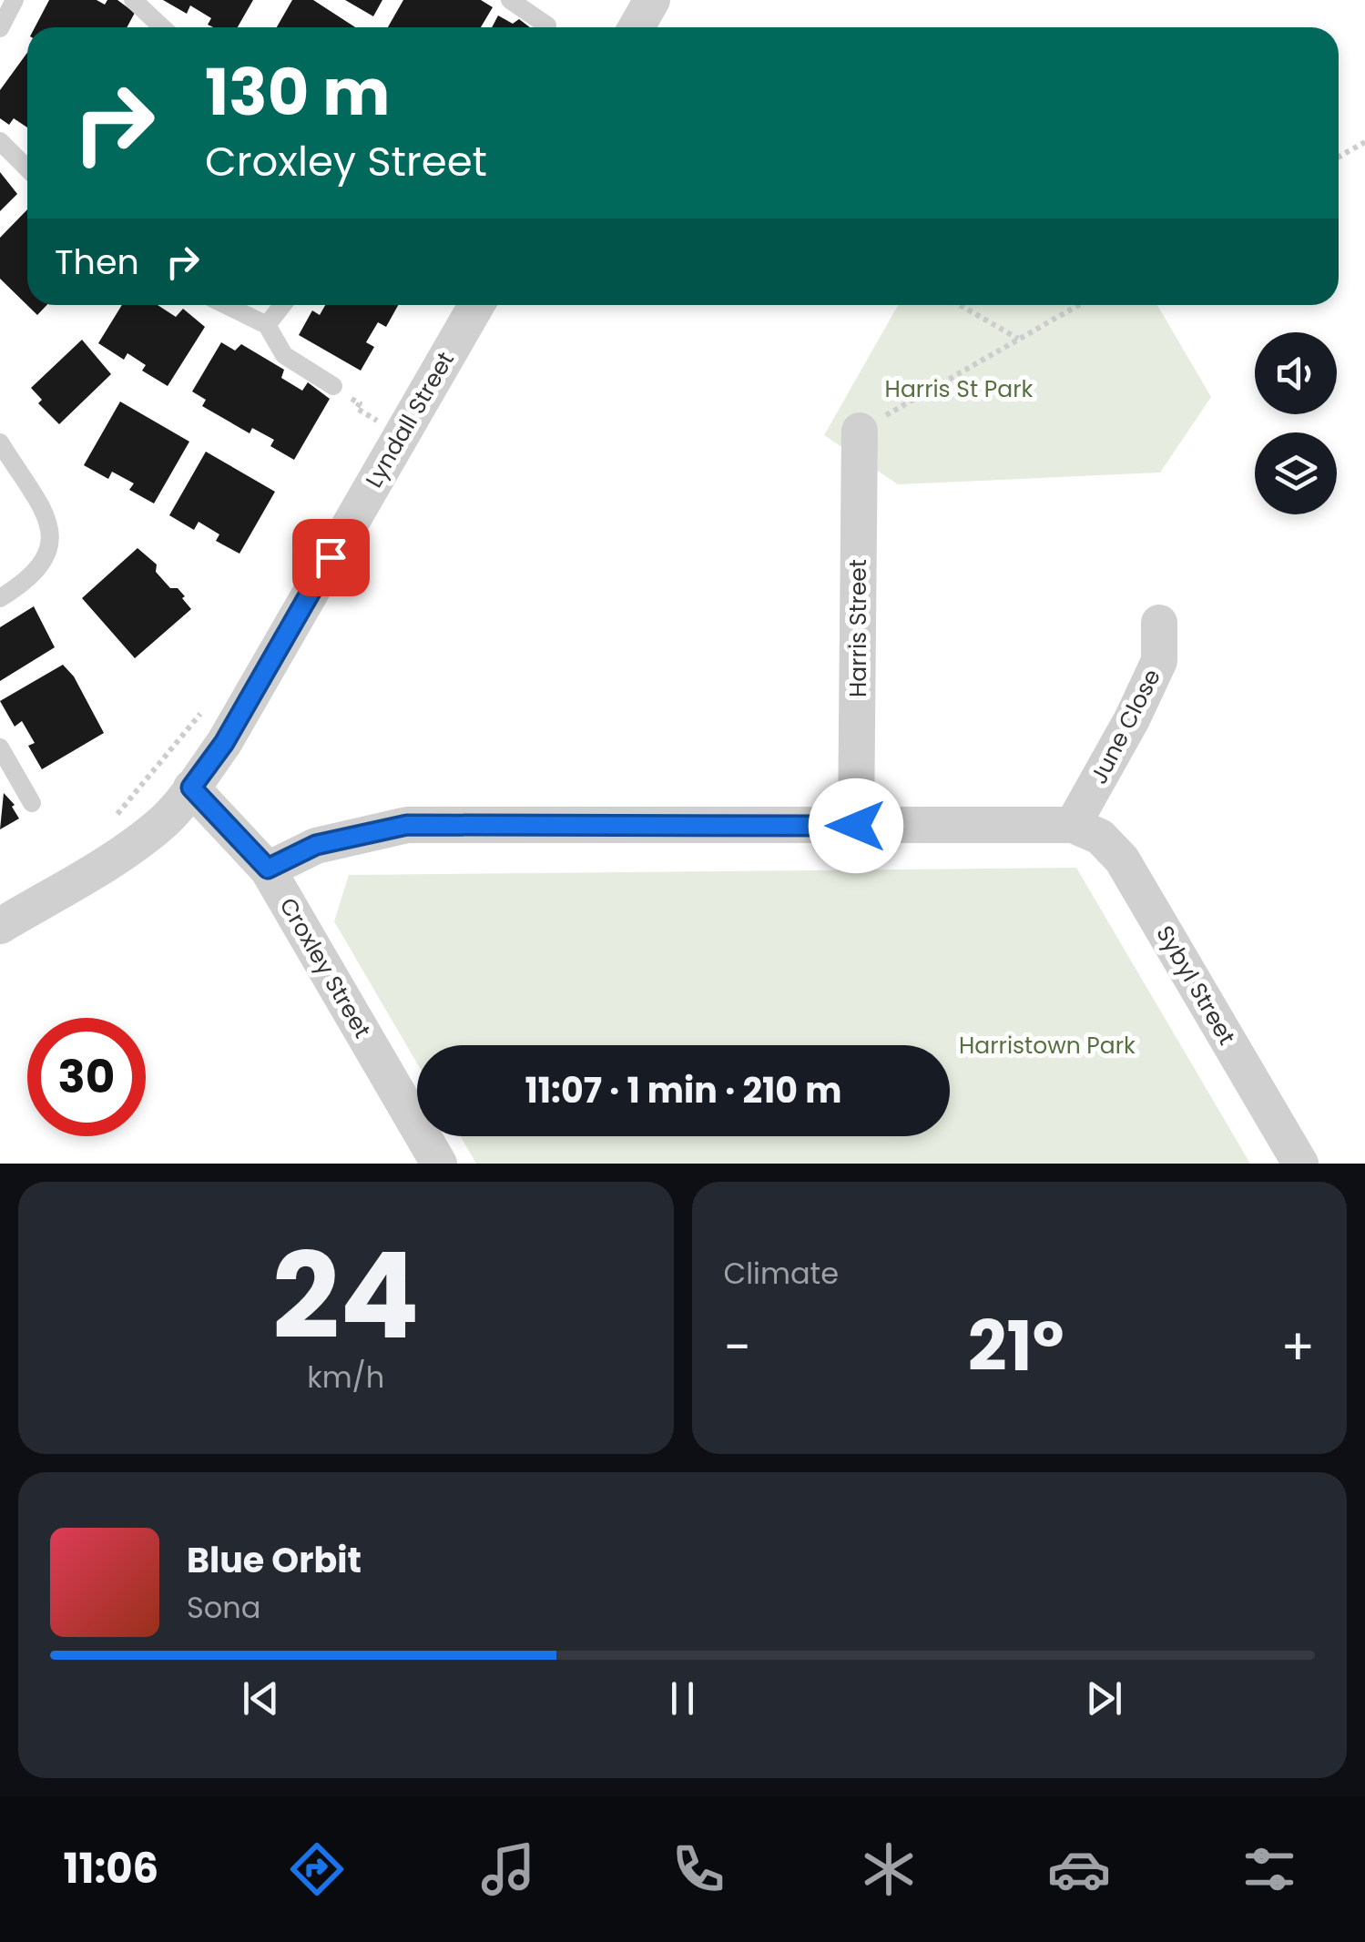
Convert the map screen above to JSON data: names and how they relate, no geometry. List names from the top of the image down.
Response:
{
  "streets": {
    "street": [
      "Lyndall Street",
      "Harris Street",
      "June Close",
      "Croxley Street",
      "Sybyl Street"
    ]
  },
  "crossings": [
    ["Lyndall Street", "Croxley Street"],
    ["June Close", "Sybyl Street"]
  ],
  "parks": ["Harris St Park", "Harristown Park"],
  "page": {
    "turn": ["130 m", "Croxley Street"],
    "then": "Then",
    "limit": "30",
    "trip": "11:07 · 1 min · 210 m",
    "tile": [
      ["24", "km/h"],
      "Climate"
    ],
    "heat": ["−", "21°", "+"],
    "song": ["Blue Orbit", "Sona"],
    "tabs": "11:06"
  }
}
